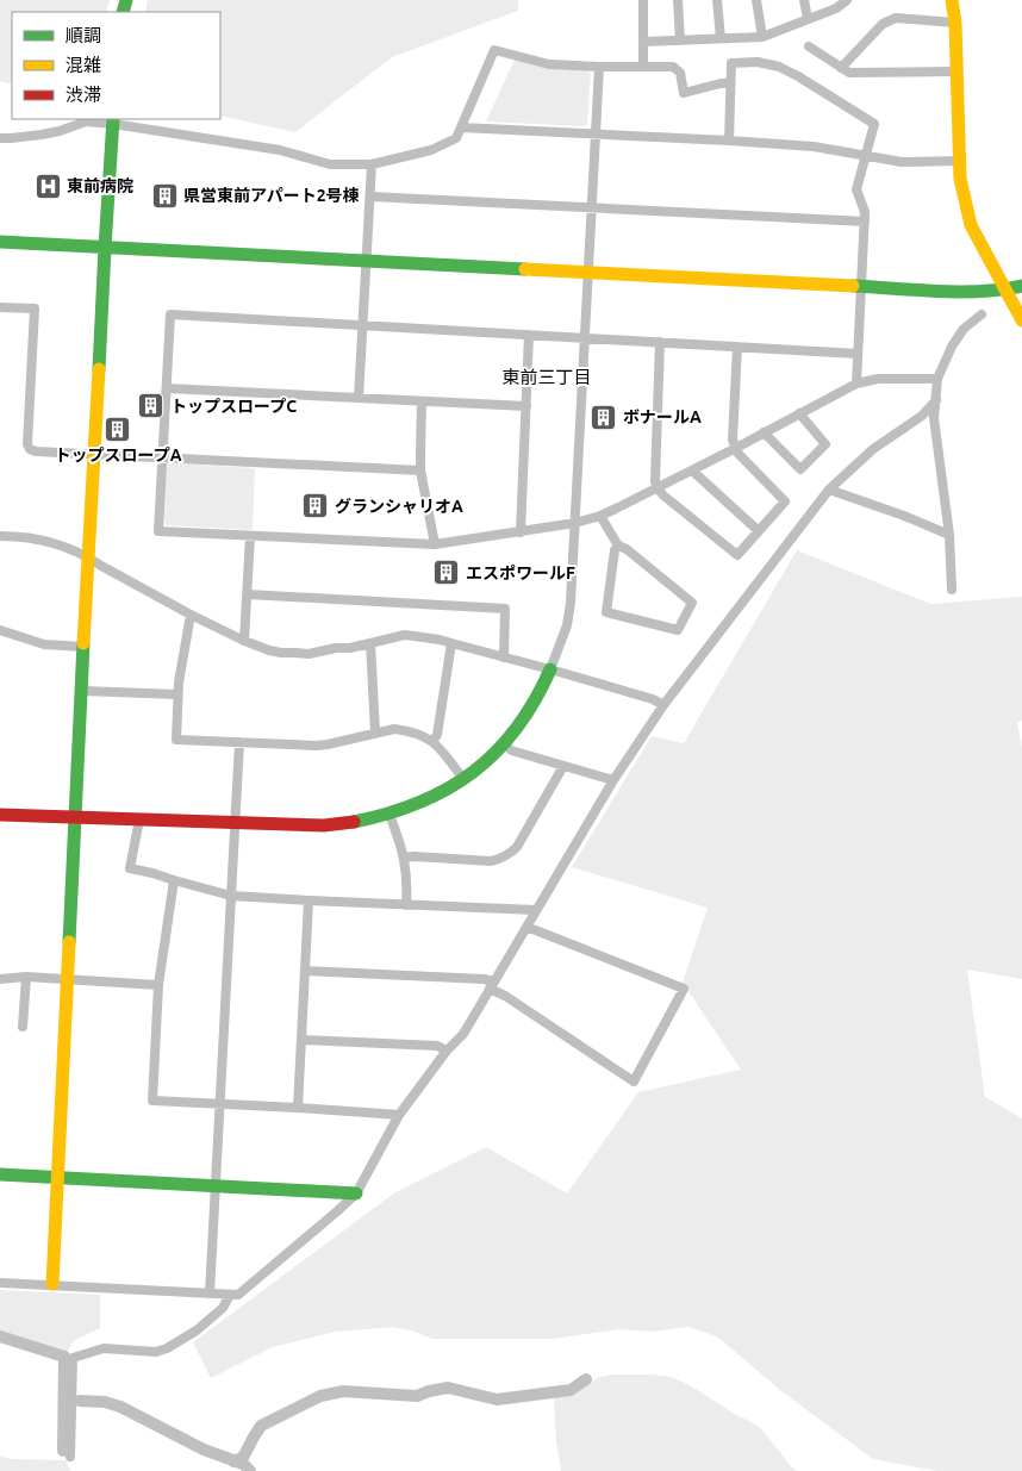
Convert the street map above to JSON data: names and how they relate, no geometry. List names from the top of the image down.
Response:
{
  "districts": ["東前三丁目"],
  "places": {
    "hospital": ["東前病院"],
    "building": [
      "県営東前アパート2号棟",
      "トップスロープC",
      "ボナールA",
      "トップスロープA",
      "グランシャリオA",
      "エスポワールF"
    ]
  },
  "legend": ["順調", "混雑", "渋滞"]
}
